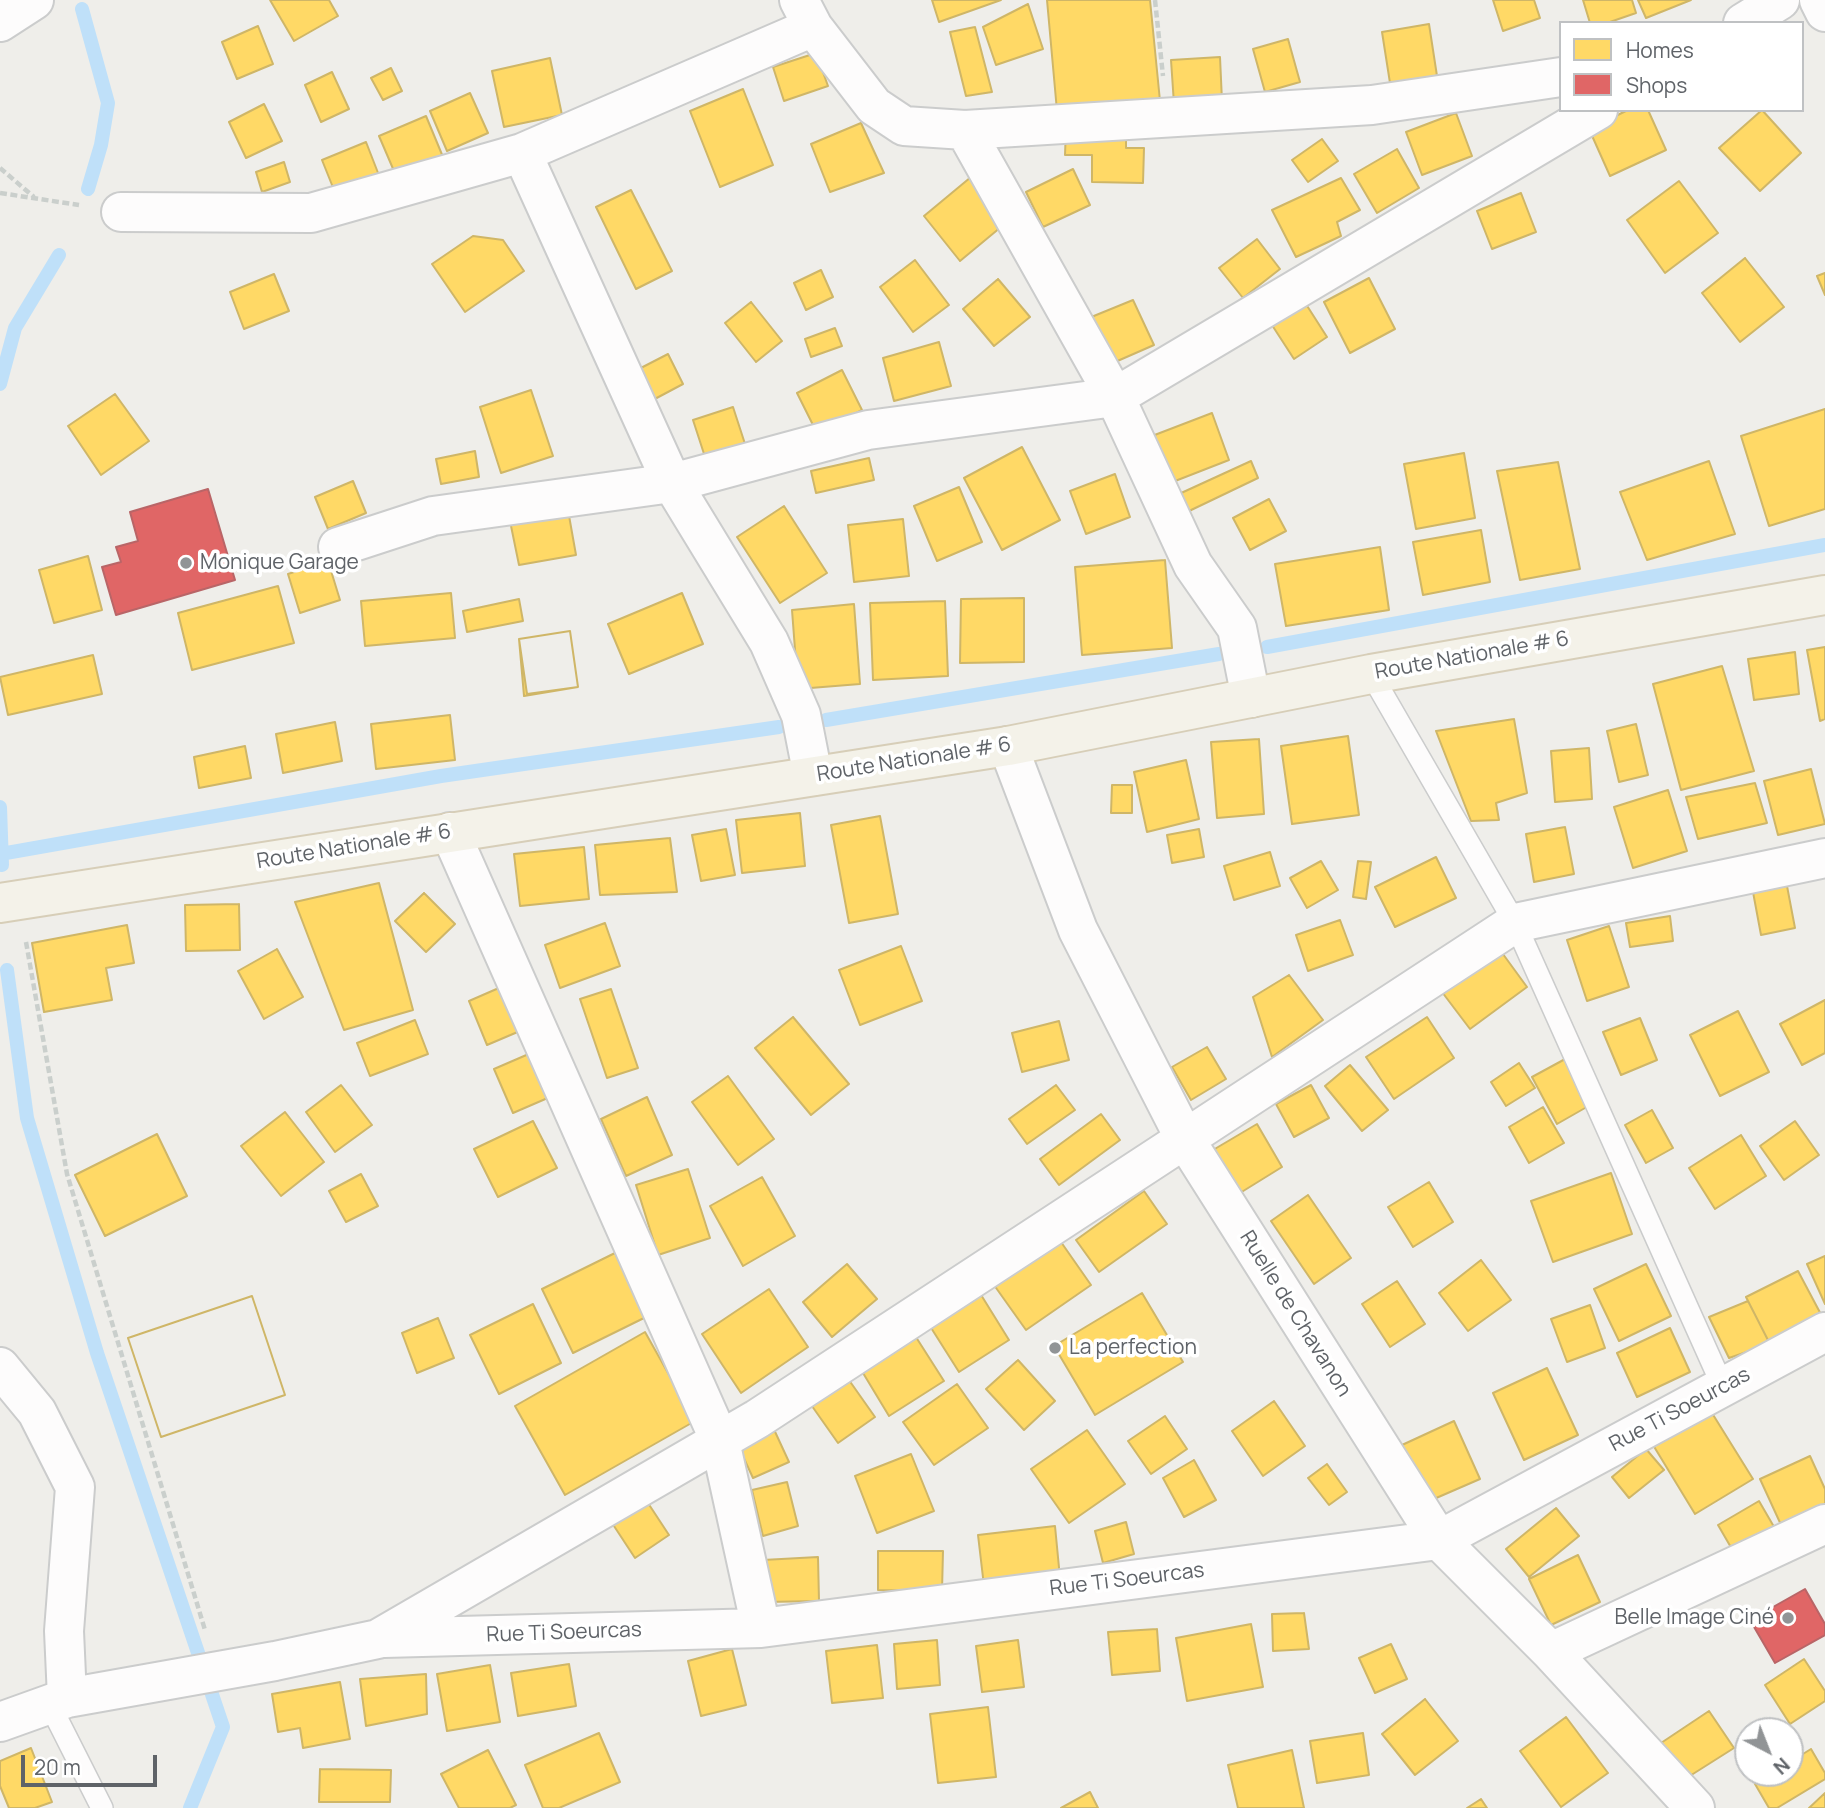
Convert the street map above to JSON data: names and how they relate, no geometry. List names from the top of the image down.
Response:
{
  "streets": {
    "main road": ["Route Nationale # 6"],
    "street": ["Ruelle de Chavanon", "Rue Ti Soeurcas"]
  },
  "crossings": [
    ["Route Nationale # 6", "Ruelle de Chavanon"],
    ["Ruelle de Chavanon", "Rue Ti Soeurcas"]
  ],
  "places": ["Monique Garage", "La perfection", "Belle Image Ciné"],
  "legend": ["Homes", "Shops"],
  "scale_bar": "20 m",
  "north": "bottom right"
}
